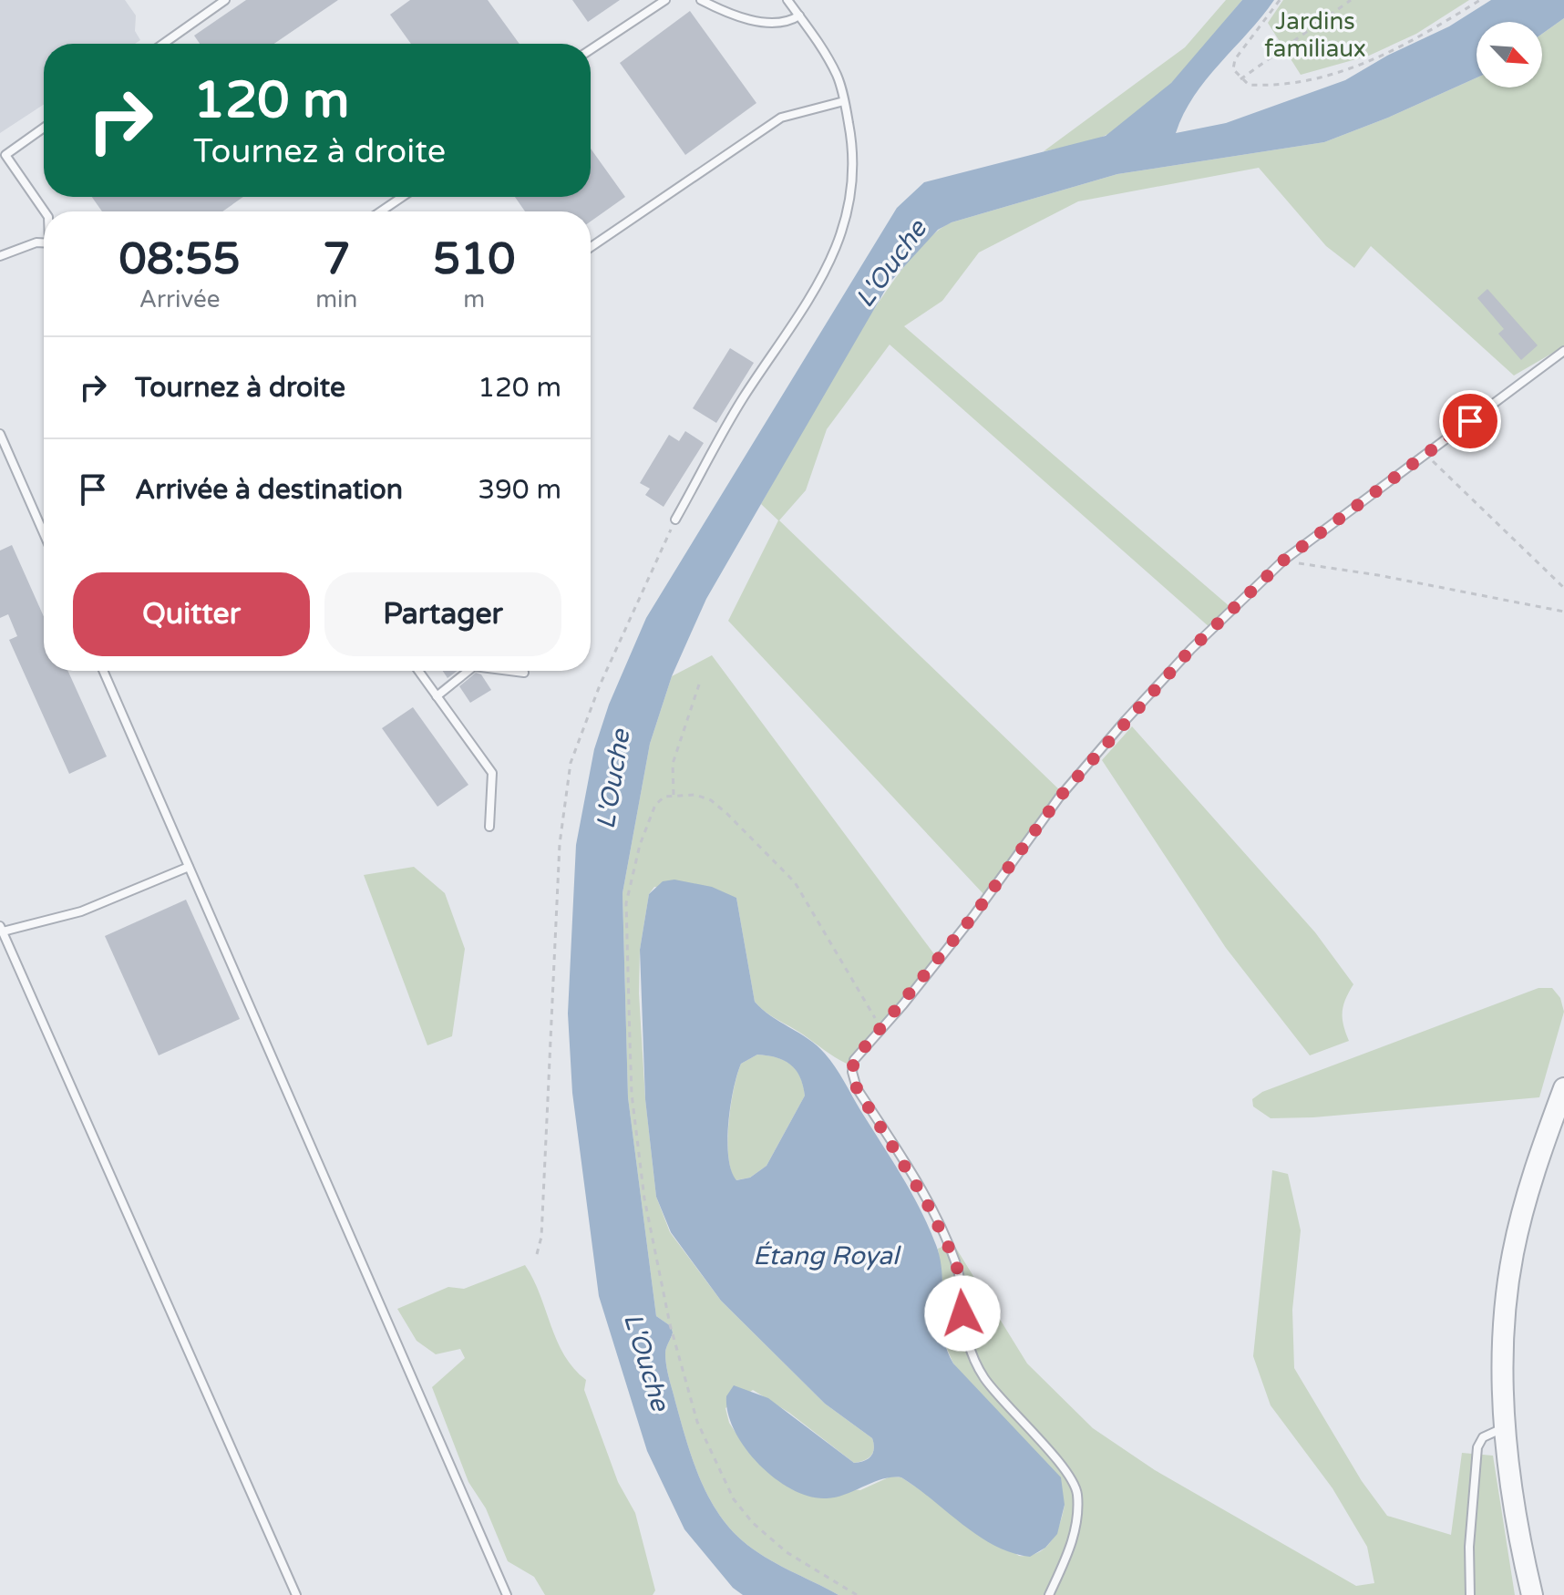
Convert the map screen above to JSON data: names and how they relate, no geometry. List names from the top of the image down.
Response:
{
  "water": ["L'Ouche", "Étang Royal"],
  "parks": ["Jardins familiaux"],
  "north": "bottom right",
  "page": {
    "turn": ["120 m", "Tournez à droite"],
    "eta": [
      "08:55",
      "Arrivée",
      "7",
      "min",
      "510",
      "m"
    ],
    "list": [
      {
        "name": "Tournez à droite",
        "value": "120 m"
      },
      {
        "name": "Arrivée à destination",
        "value": "390 m"
      }
    ],
    "buttons": ["Quitter", "Partager"]
  }
}
